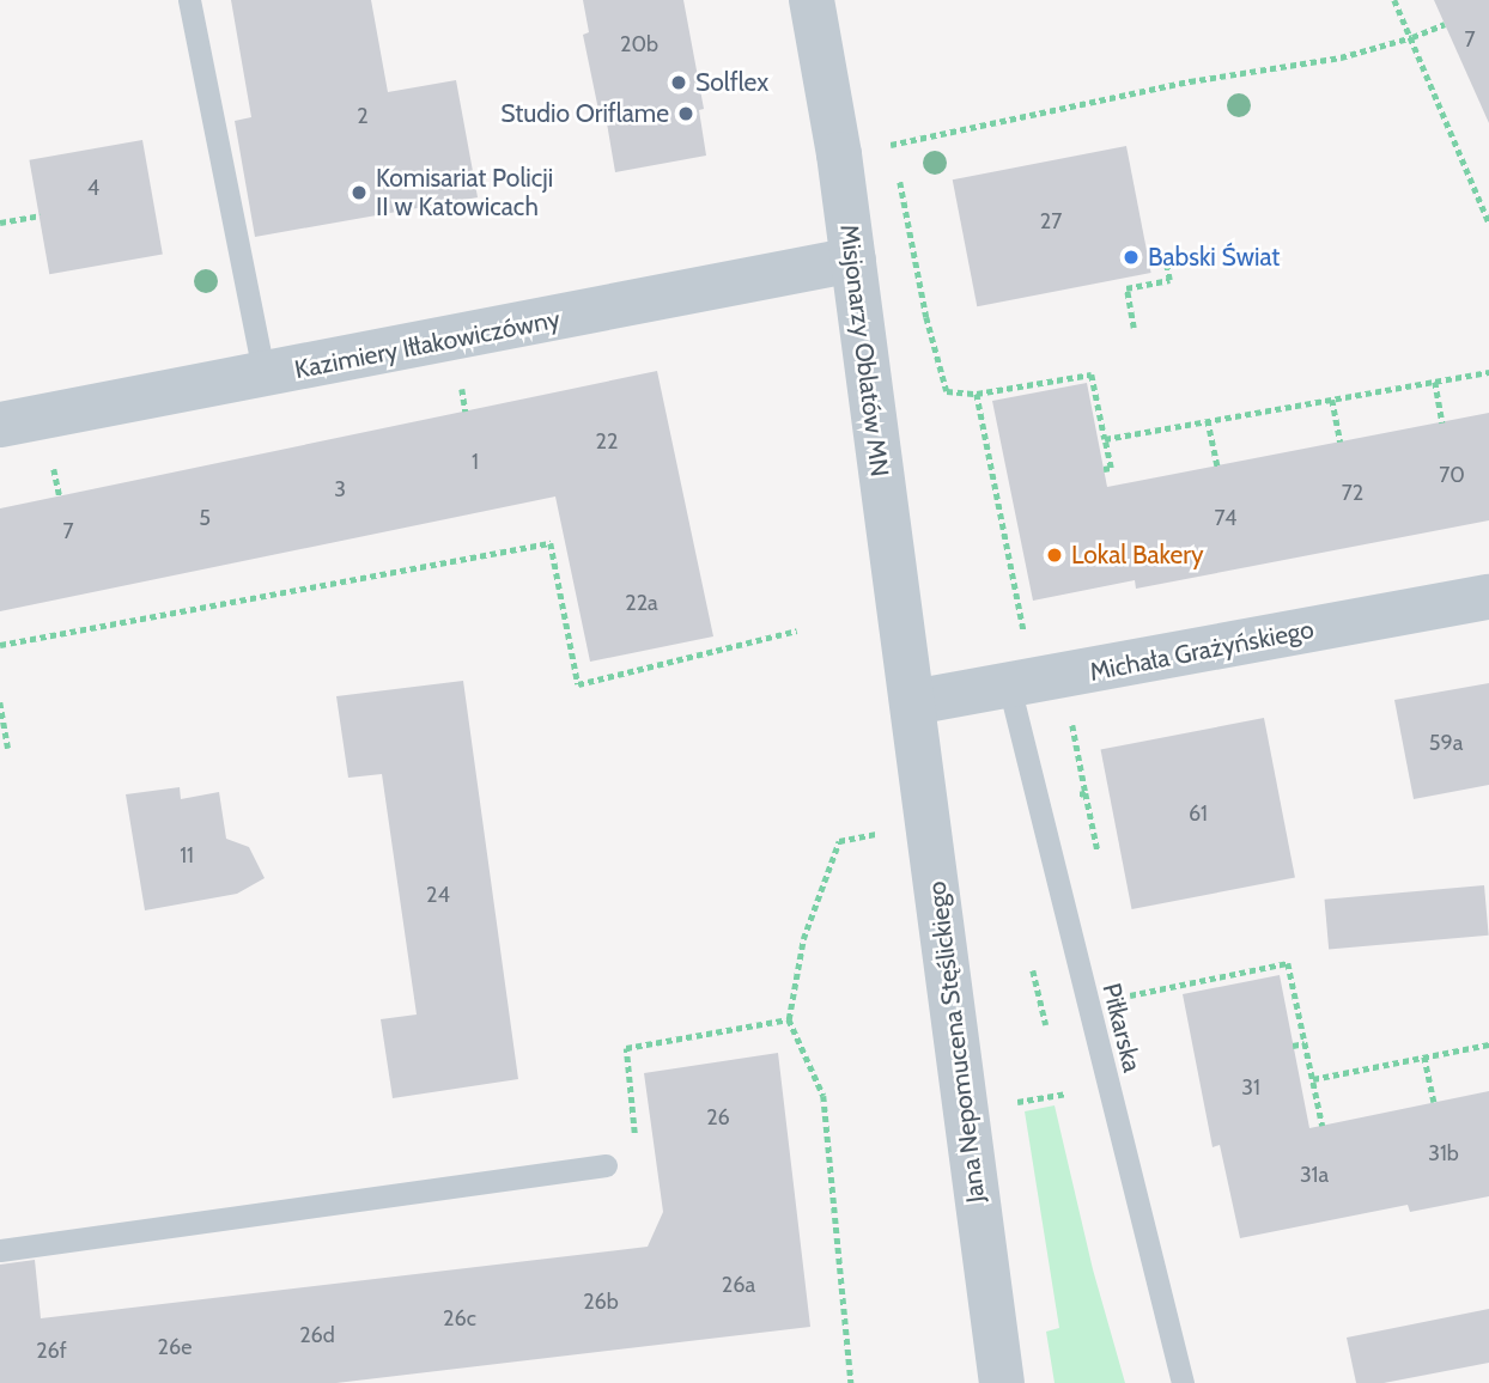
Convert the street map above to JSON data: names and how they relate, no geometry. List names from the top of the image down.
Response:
{
  "streets": {
    "street": [
      "Kazimiery Iłłakowiczówny",
      "Misjonarzy Oblatów MN",
      "Michała Grażyńskiego",
      "Jana Nepomucena Stęślickiego"
    ],
    "lane": ["Piłkarska"]
  },
  "crossings": [
    ["Kazimiery Iłłakowiczówny", "Misjonarzy Oblatów MN"],
    ["Misjonarzy Oblatów MN", "Michała Grażyńskiego"],
    ["Misjonarzy Oblatów MN", "Jana Nepomucena Stęślickiego"],
    ["Michała Grażyńskiego", "Piłkarska"],
    ["Michała Grażyńskiego", "Jana Nepomucena Stęślickiego"]
  ],
  "places": [
    "Solflex",
    "Studio Oriflame",
    "Komisariat Policji II w Katowicach",
    "Babski Świat",
    "Lokal Bakery"
  ],
  "house_numbers": [
    "7",
    "20b",
    "2",
    "4",
    "27",
    "22",
    "1",
    "70",
    "3",
    "72",
    "5",
    "74",
    "7",
    "22a",
    "59a",
    "61",
    "11",
    "24",
    "31",
    "26",
    "31b",
    "31a",
    "26a",
    "26b",
    "26c",
    "26d",
    "26e",
    "26f"
  ]
}
